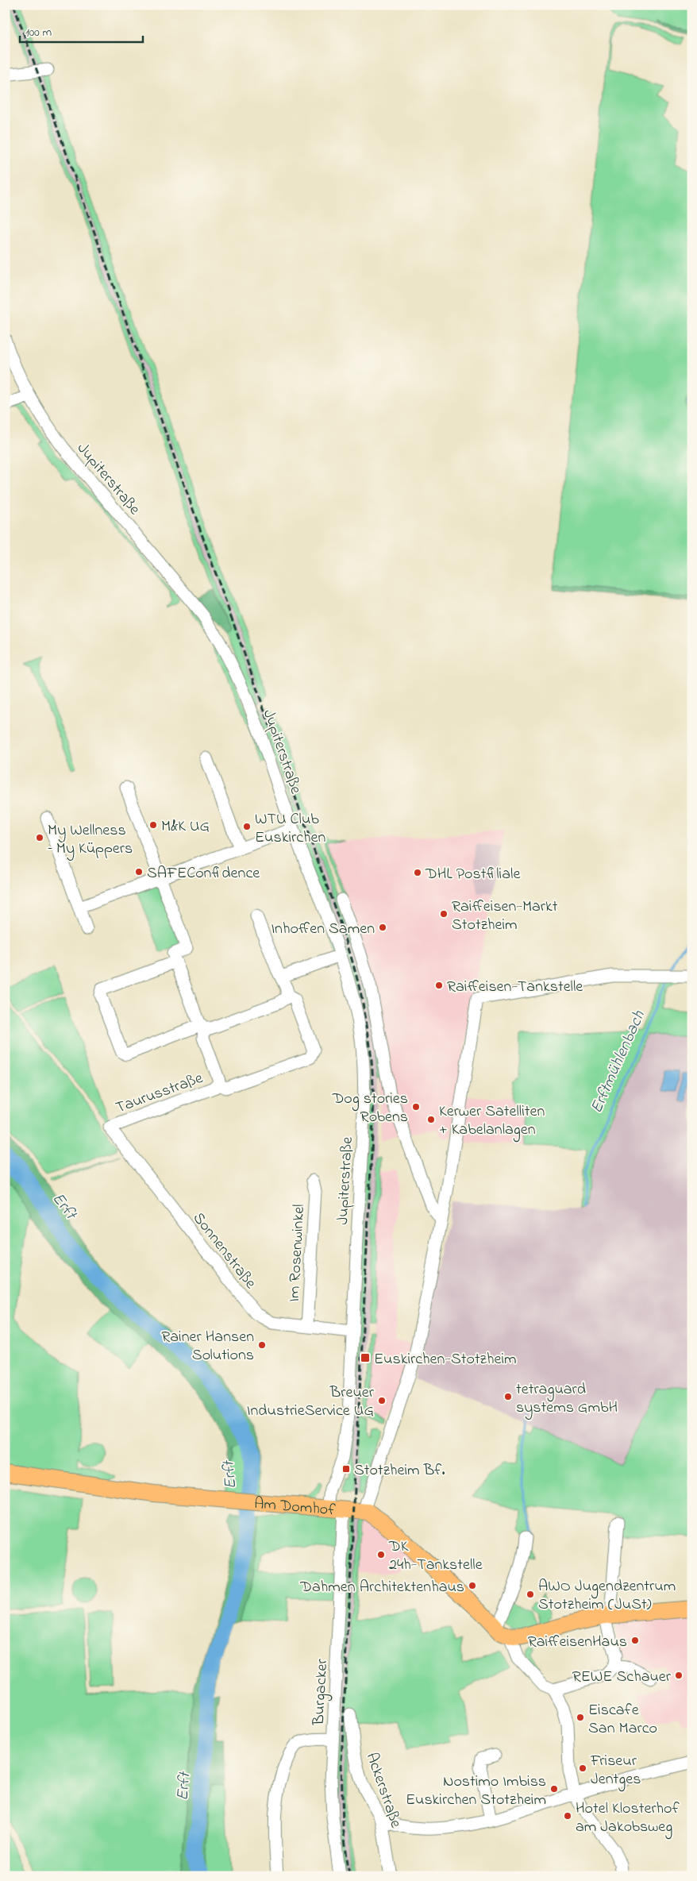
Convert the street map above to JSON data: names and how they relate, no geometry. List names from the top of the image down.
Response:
{
  "streets": {
    "main road": ["Am Domhof"],
    "street": [
      "Jupiterstraße",
      "Taurusstraße",
      "Sonnenstraße",
      "Im Rosenwinkel",
      "Burgacker",
      "Ackerstraße"
    ]
  },
  "crossings": [
    ["Jupiterstraße", "Sonnenstraße"],
    ["Jupiterstraße", "Am Domhof"],
    ["Taurusstraße", "Sonnenstraße"],
    ["Sonnenstraße", "Im Rosenwinkel"],
    ["Am Domhof", "Burgacker"]
  ],
  "water": ["Erftmühlenbach", "Erft"],
  "places": {
    "other": [
      "M&K UG",
      "WTU Club Euskirchen",
      "My Wellness – My Küppers",
      "SAFEConfidence",
      "DHL Postfiliale",
      "Raiffeisen-Markt Stotzheim",
      "Inhoffen Samen",
      "Raiffeisen-Tankstelle",
      "Dog stories Robens",
      "Kerwer Satelliten + Kabelanlagen",
      "Rainer Hansen Solutions",
      "tetraguard systems GmbH",
      "Breuer IndustrieService UG",
      "DK 24h-Tankstelle",
      "Dahmen Architektenhaus",
      "AWO Jugendzentrum Stotzheim (JuSt)",
      "RaiffeisenHaus",
      "REWE Schauer",
      "Eiscafe San Marco",
      "Friseur Jentges",
      "Nostimo Imbiss Euskirchen Stotzheim",
      "Hotel Klosterhof am Jakobsweg"
    ],
    "transit": ["Euskirchen-Stotzheim", "Stotzheim Bf."]
  },
  "scale_bar": "100 m"
}
